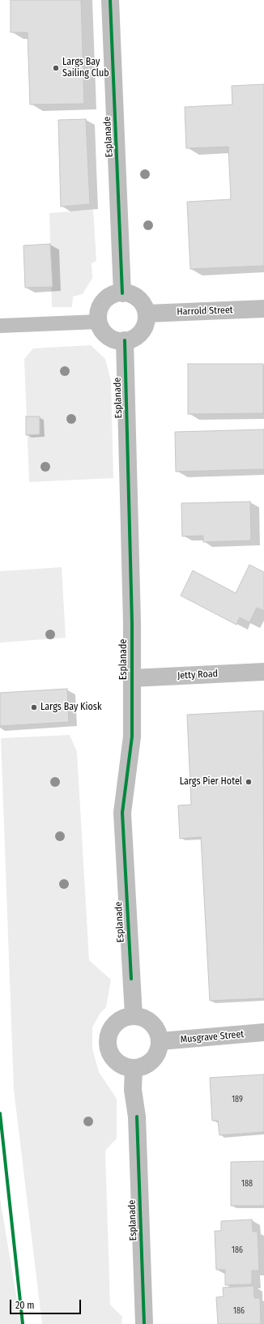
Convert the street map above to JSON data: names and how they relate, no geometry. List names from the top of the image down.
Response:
{
  "streets": {
    "street": [
      "Esplanade",
      "Harrold Street",
      "Jetty Road",
      "Musgrave Street"
    ]
  },
  "crossings": [
    ["Esplanade", "Harrold Street"],
    ["Esplanade", "Jetty Road"],
    ["Esplanade", "Musgrave Street"]
  ],
  "places": ["Largs Bay Sailing Club", "Largs Bay Kiosk", "Largs Pier Hotel"],
  "house_numbers": [
    "189",
    "188",
    "186",
    "186"
  ],
  "scale_bar": "20 m"
}
